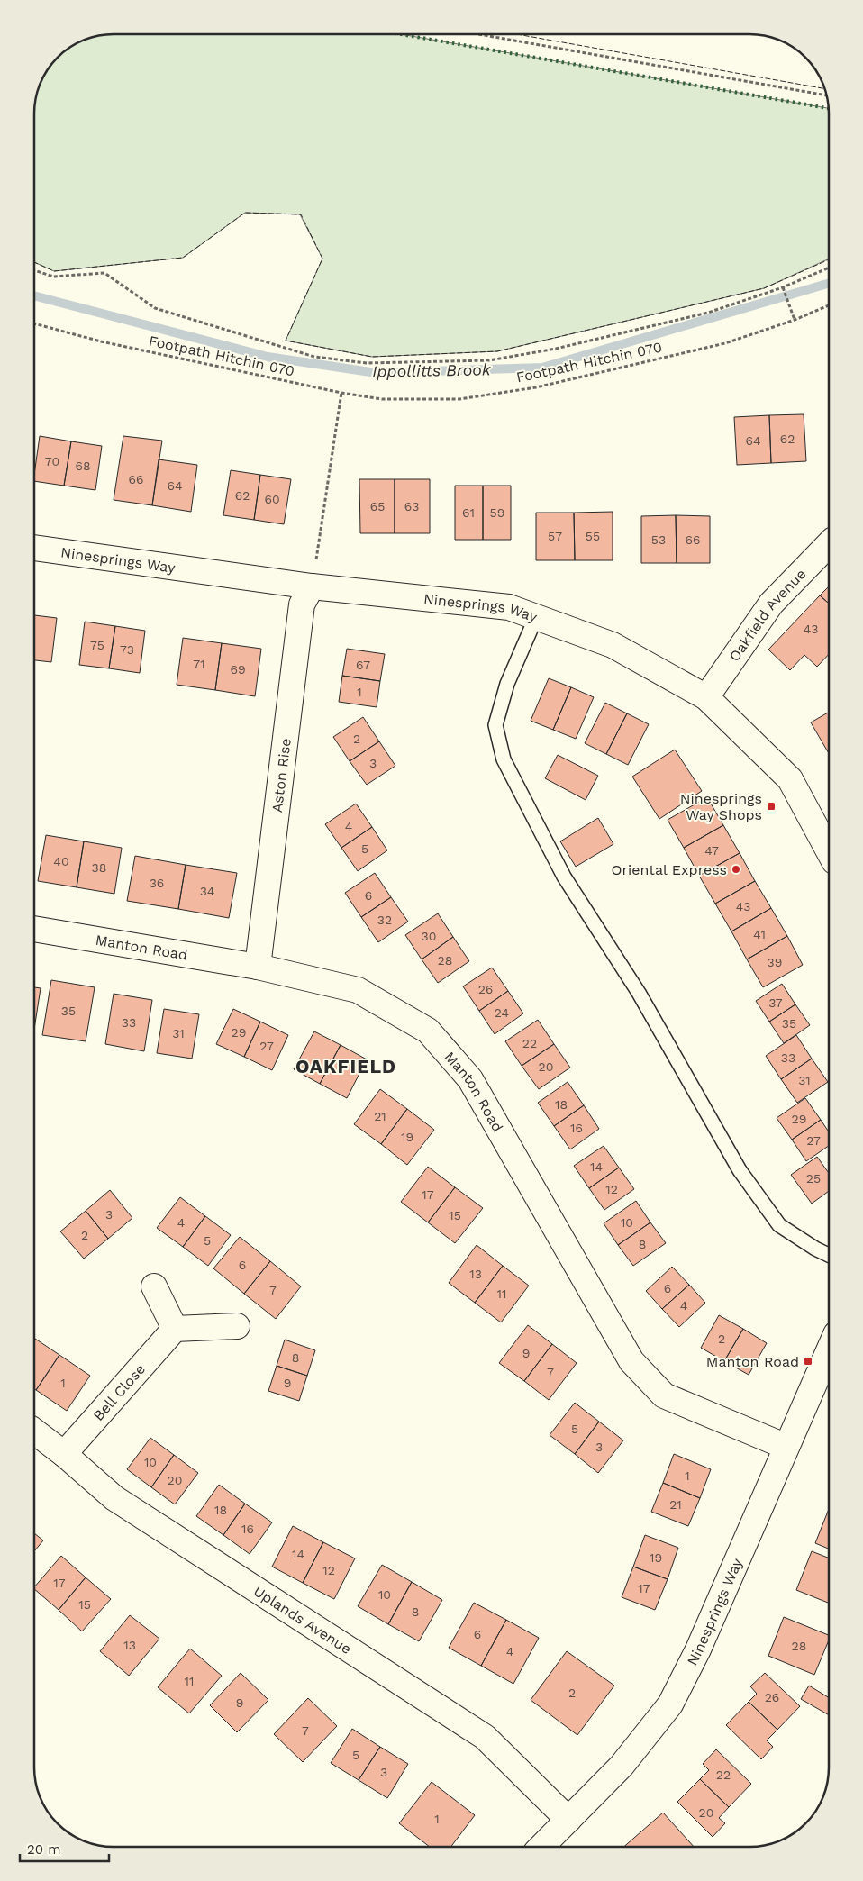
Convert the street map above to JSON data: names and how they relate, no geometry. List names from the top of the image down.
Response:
{
  "streets": {
    "street": [
      "Ninesprings Way",
      "Oakfield Avenue",
      "Aston Rise",
      "Manton Road",
      "Bell Close",
      "Uplands Avenue"
    ],
    "path": ["Footpath Hitchin 070"]
  },
  "crossings": [
    ["Ninesprings Way", "Oakfield Avenue"],
    ["Ninesprings Way", "Aston Rise"],
    ["Ninesprings Way", "Manton Road"],
    ["Ninesprings Way", "Uplands Avenue"],
    ["Aston Rise", "Manton Road"],
    ["Bell Close", "Uplands Avenue"]
  ],
  "districts": ["OAKFIELD"],
  "water": ["Ippollitts Brook"],
  "places": {
    "transit": ["Ninesprings Way Shops", "Manton Road"],
    "other": ["Oriental Express"]
  },
  "house_numbers": [
    "62",
    "64",
    "70",
    "68",
    "66",
    "64",
    "62",
    "60",
    "65",
    "63",
    "61",
    "59",
    "57",
    "55",
    "53",
    "66",
    "43",
    "75",
    "73",
    "71",
    "67",
    "69",
    "1",
    "2",
    "3",
    "4",
    "5",
    "47",
    "40",
    "38",
    "36",
    "34",
    "6",
    "43",
    "32",
    "41",
    "30",
    "28",
    "39",
    "26",
    "37",
    "35",
    "24",
    "33",
    "35",
    "29",
    "31",
    "22",
    "27",
    "33",
    "20",
    "31",
    "18",
    "21",
    "29",
    "16",
    "19",
    "27",
    "14",
    "25",
    "12",
    "17",
    "3",
    "15",
    "4",
    "10",
    "2",
    "5",
    "8",
    "6",
    "13",
    "6",
    "7",
    "11",
    "4",
    "2",
    "9",
    "8",
    "7",
    "1",
    "9",
    "5",
    "3",
    "10",
    "1",
    "20",
    "21",
    "18",
    "16",
    "14",
    "19",
    "12",
    "17",
    "17",
    "10",
    "15",
    "8",
    "6",
    "13",
    "28",
    "4",
    "11",
    "2",
    "26",
    "9",
    "7",
    "5",
    "3",
    "22",
    "20",
    "1"
  ],
  "scale_bar": "20 m"
}
